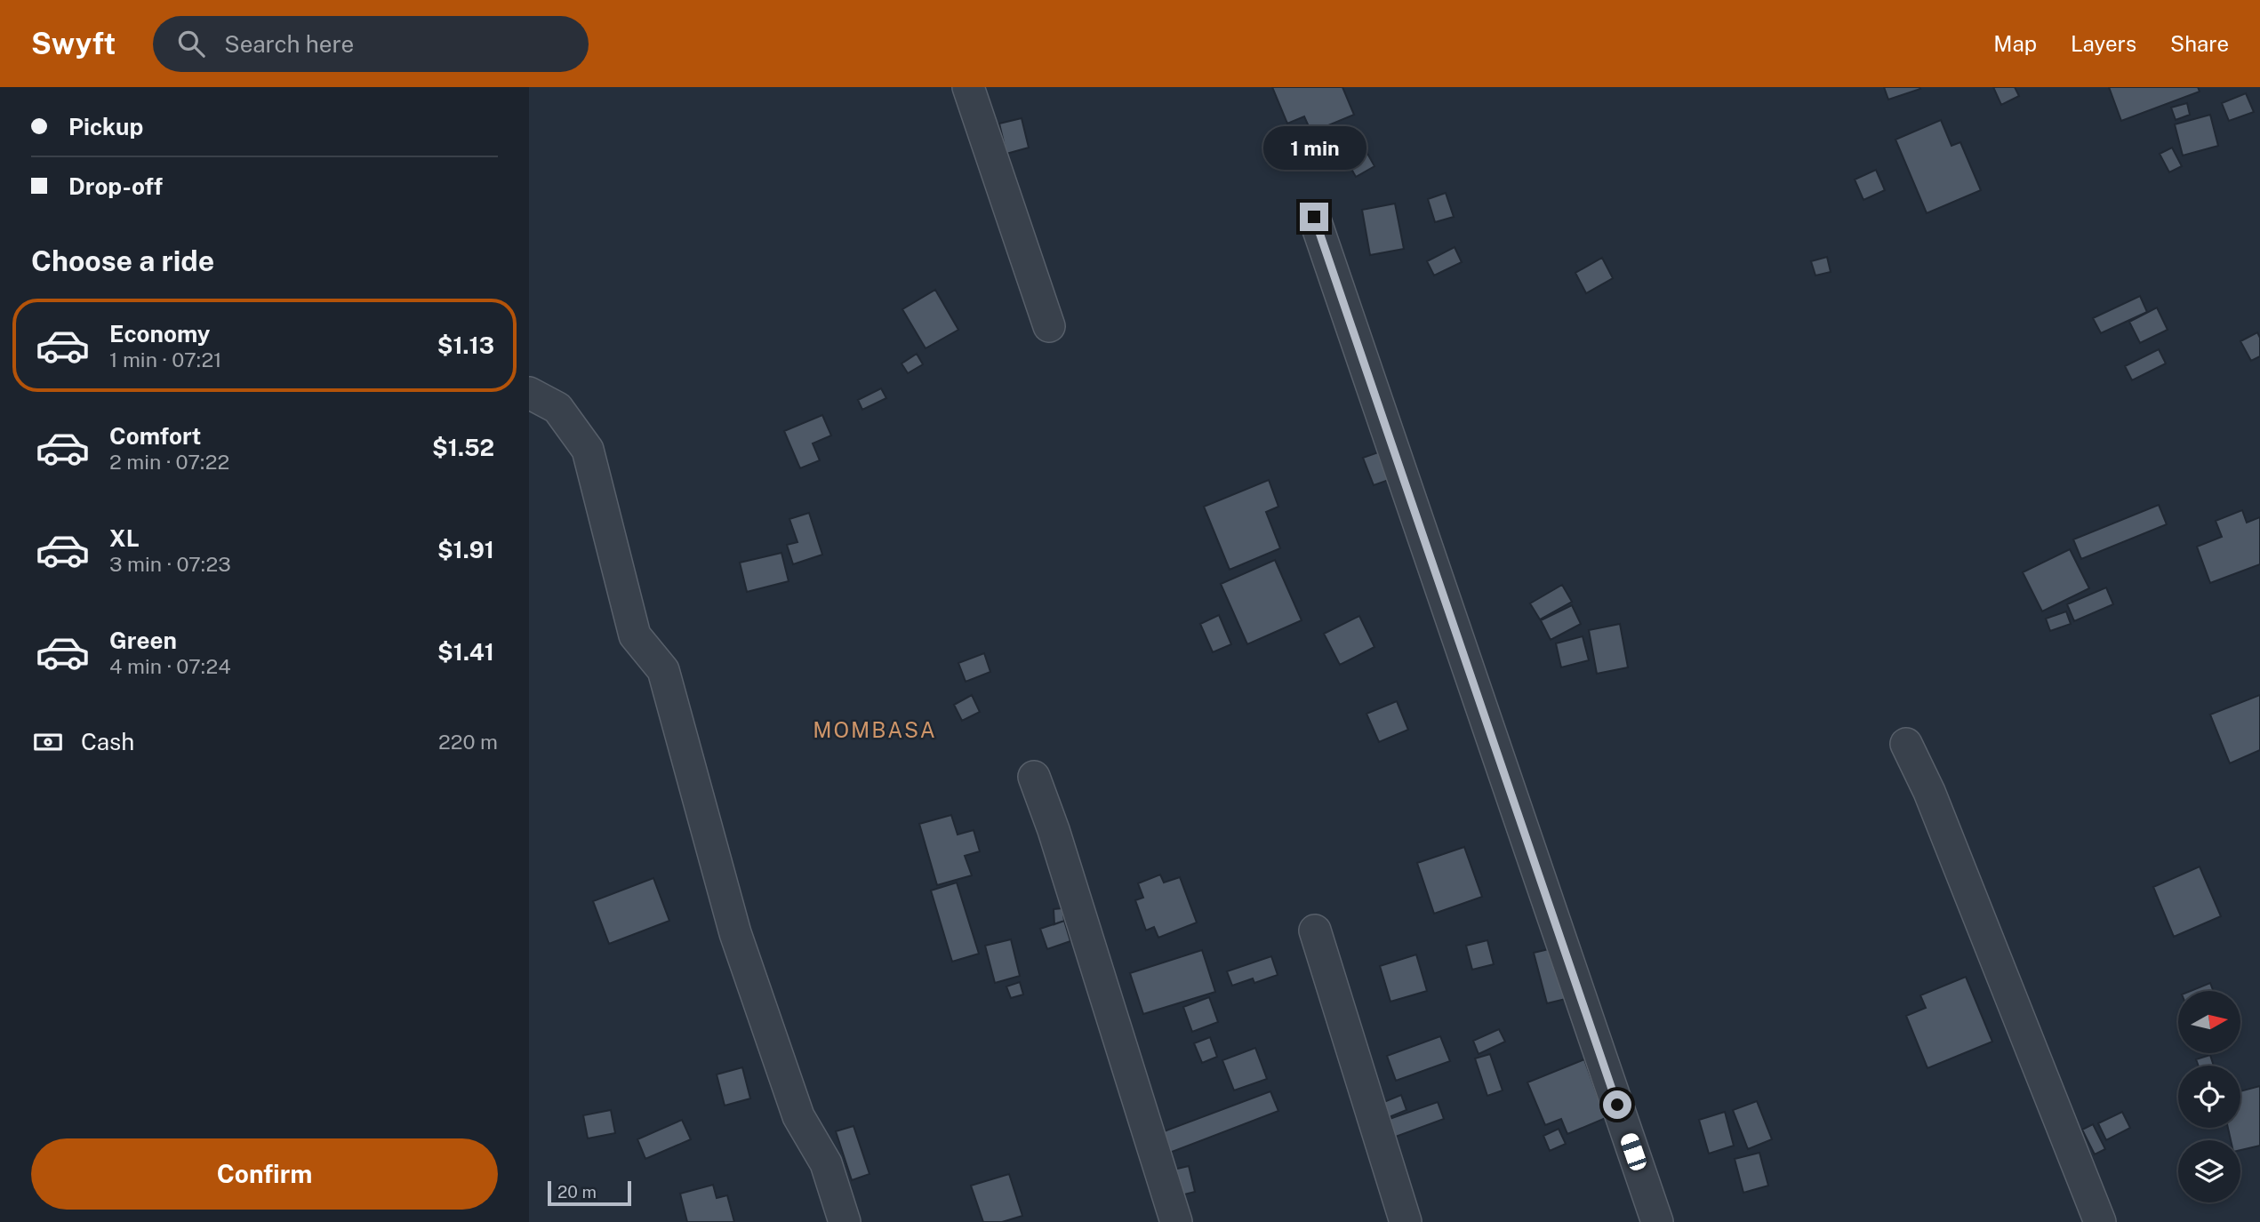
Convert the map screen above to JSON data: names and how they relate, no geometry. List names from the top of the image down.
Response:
{
  "districts": ["MOMBASA"],
  "scale_bar": "20 m",
  "north": "right",
  "page": {
    "header": "Swyft",
    "search": "Search here",
    "nav": ["Map", "Layers", "Share"],
    "banner": ["Pickup", "Drop-off"],
    "bubble": "1 min",
    "heading": "Choose a ride",
    "list": [
      {
        "name": "Economy",
        "note": "1 min · 07:21",
        "value": "$1.13"
      },
      {
        "name": "Comfort",
        "note": "2 min · 07:22",
        "value": "$1.52"
      },
      {
        "name": "XL",
        "note": "3 min · 07:23",
        "value": "$1.91"
      },
      {
        "name": "Green",
        "note": "4 min · 07:24",
        "value": "$1.41"
      }
    ],
    "pay": ["Cash", "220 m"],
    "buttons": "Confirm",
    "scale": "20 m"
  }
}
